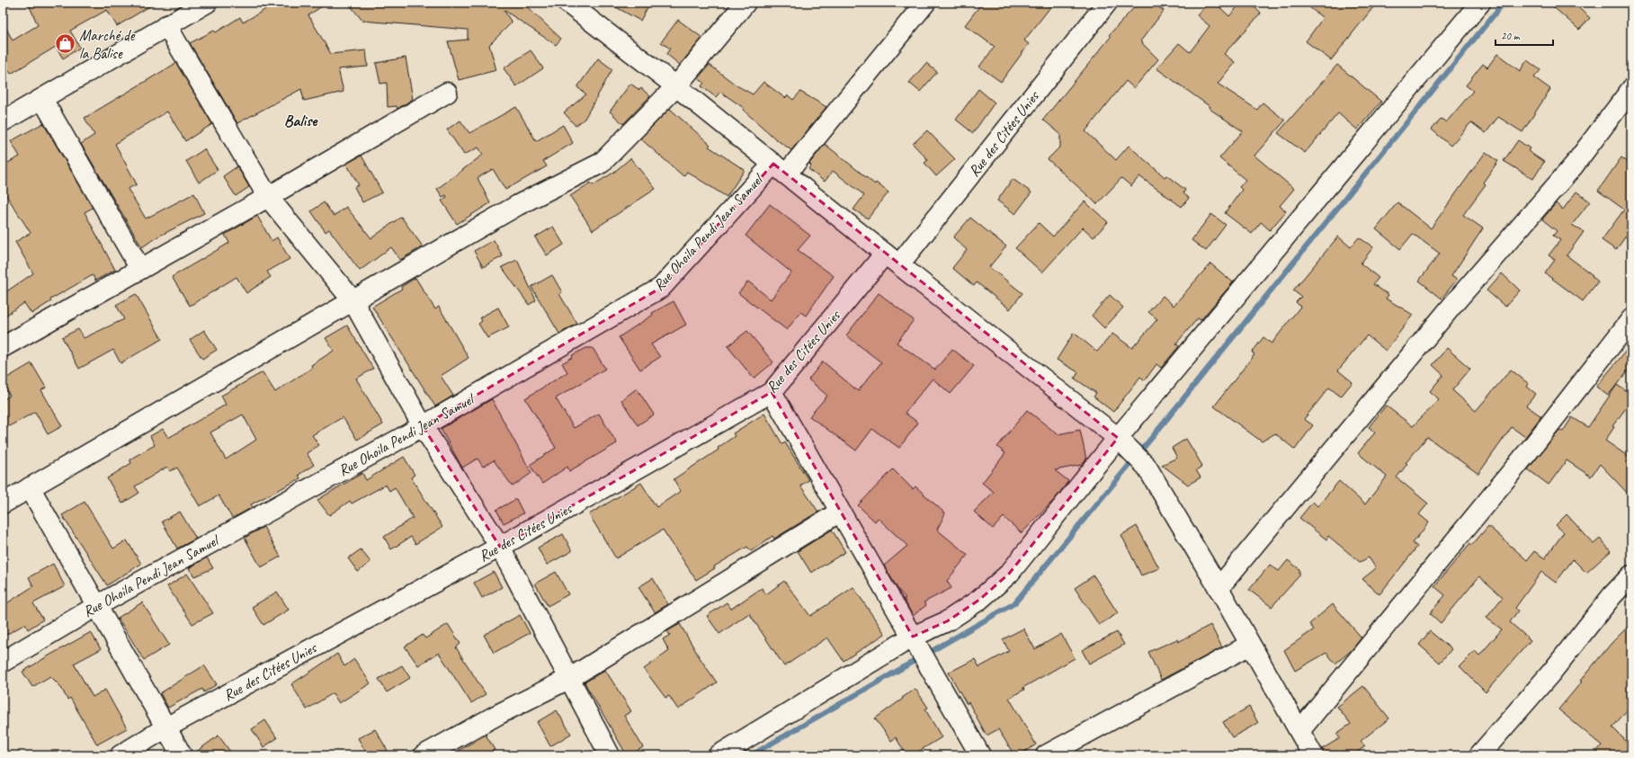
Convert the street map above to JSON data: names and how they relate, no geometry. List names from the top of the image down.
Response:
{
  "streets": {
    "street": ["Rue des Citées Unies", "Rue Ohoila Pendi Jean Samuel"]
  },
  "districts": ["Balise"],
  "places": {
    "shop": ["Marché de la Balise"]
  },
  "scale_bar": "20 m"
}
